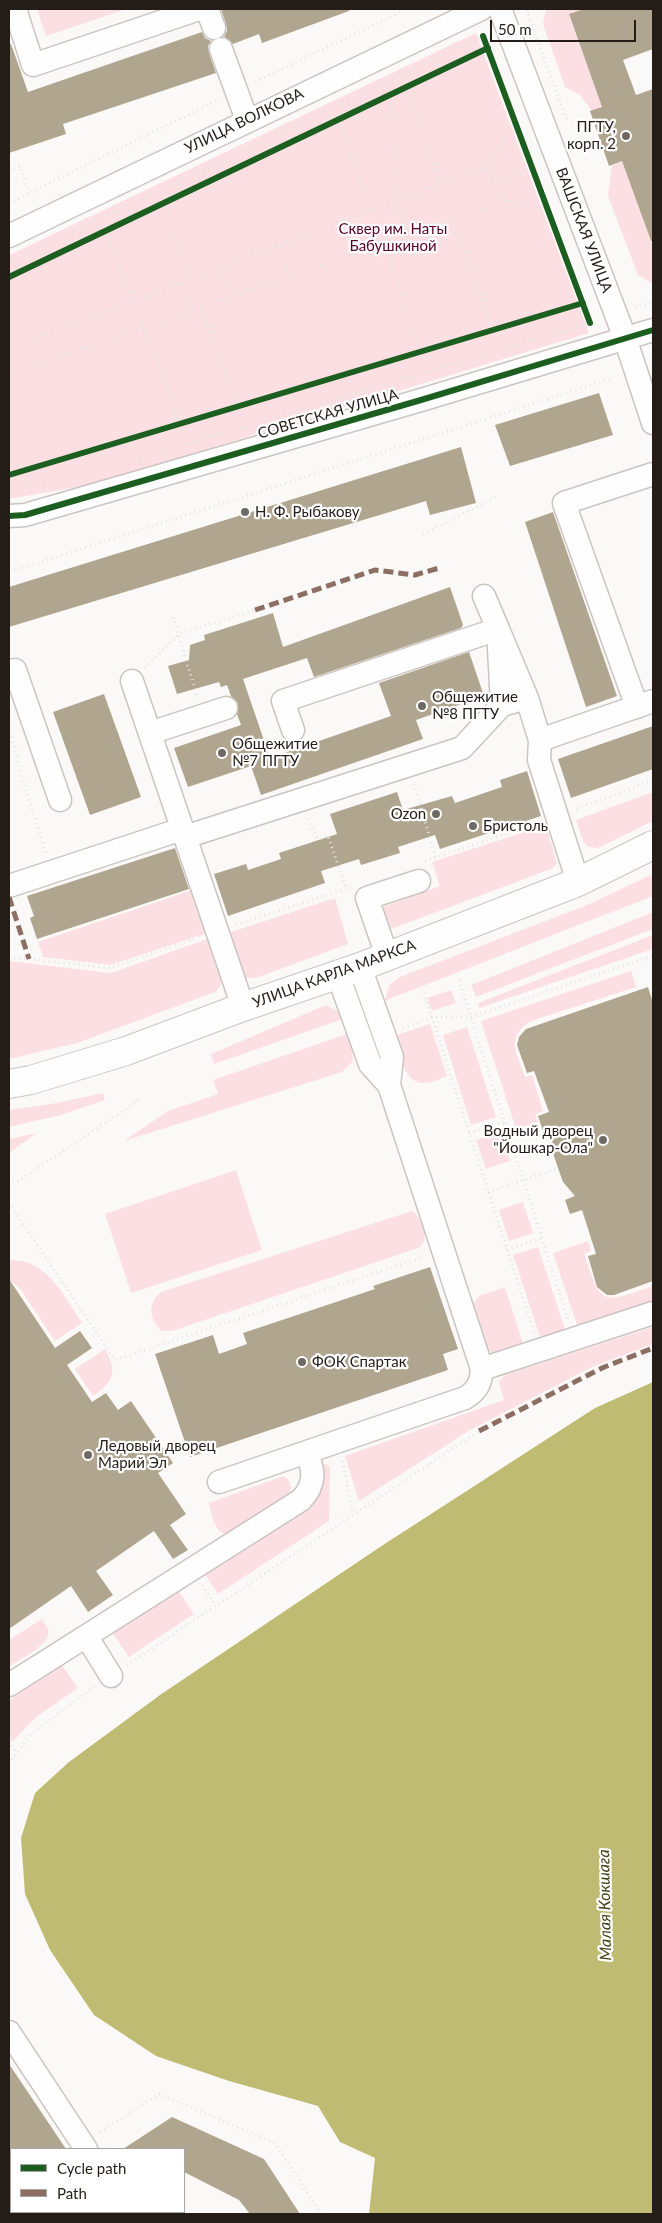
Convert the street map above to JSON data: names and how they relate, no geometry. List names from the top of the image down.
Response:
{
  "streets": {
    "main road": ["УЛИЦА КАРЛА МАРКСА"],
    "street": ["УЛИЦА ВОЛКОВА", "ВАШСКАЯ УЛИЦА", "СОВЕТСКАЯ УЛИЦА"]
  },
  "crossings": [
    ["ВАШСКАЯ УЛИЦА", "СОВЕТСКАЯ УЛИЦА"]
  ],
  "water": ["Малая Кокшага"],
  "parks": ["Сквер им. Наты Бабушкиной"],
  "places": [
    "ПГТУ, корп. 2",
    "Н. Ф. Рыбакову",
    "Общежитие №8 ПГТУ",
    "Общежитие №7 ПГТУ",
    "Ozon",
    "Бристоль",
    "Водный дворец \"Йошкар-Ола\"",
    "ФОК Спартак",
    "Ледовый дворец Марий Эл"
  ],
  "legend": ["Cycle path", "Path"],
  "scale_bar": "50 m"
}
